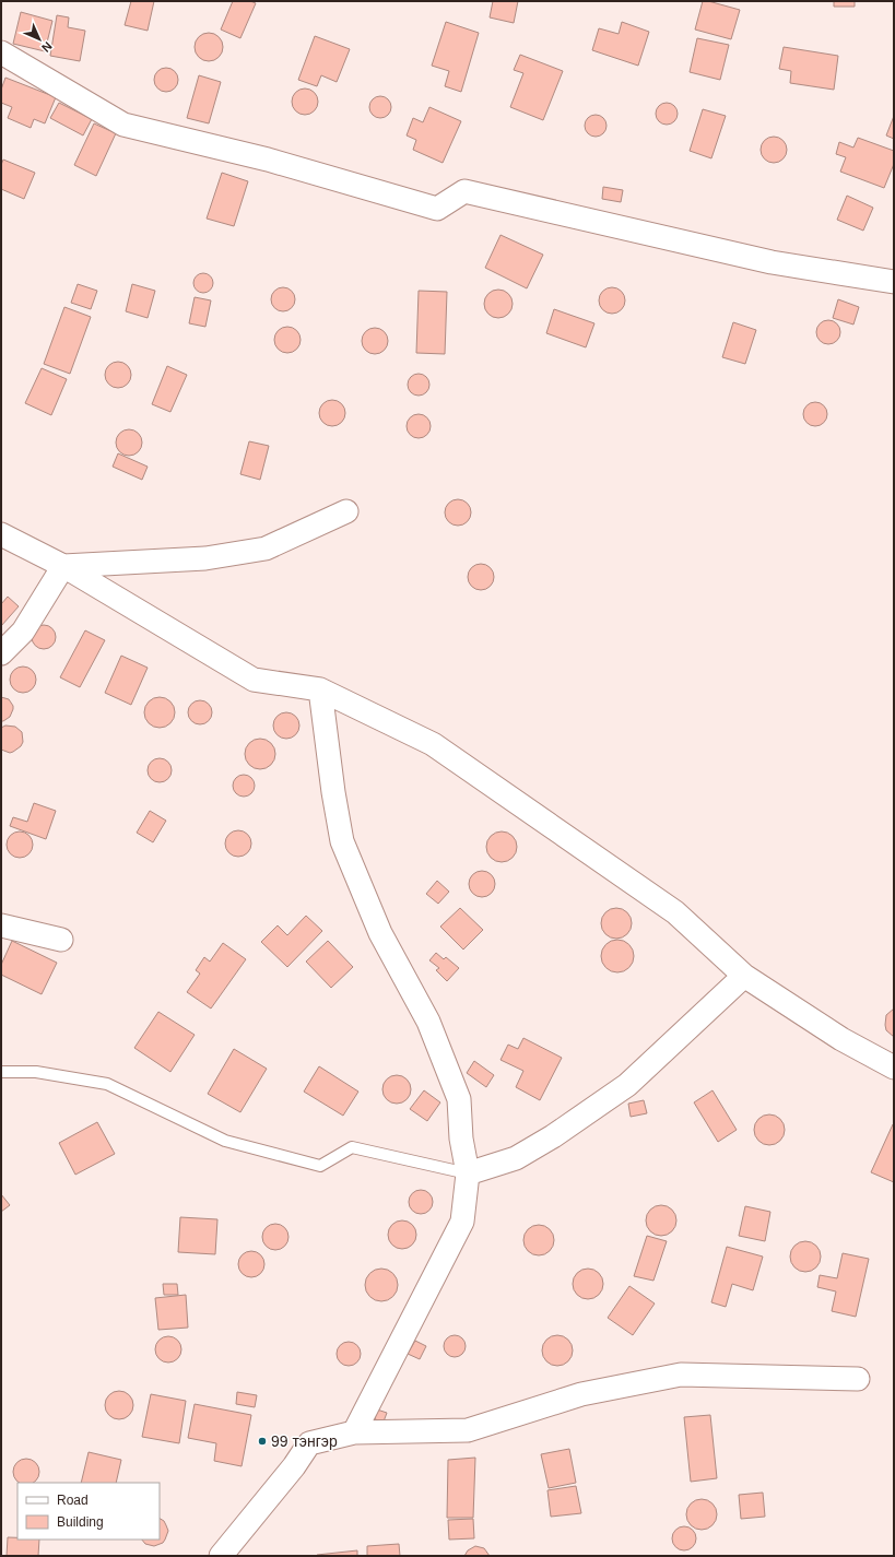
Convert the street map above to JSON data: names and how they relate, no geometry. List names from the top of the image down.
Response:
{
  "places": ["99 тэнгэр"],
  "legend": ["Road", "Building"],
  "north": "bottom right"
}
